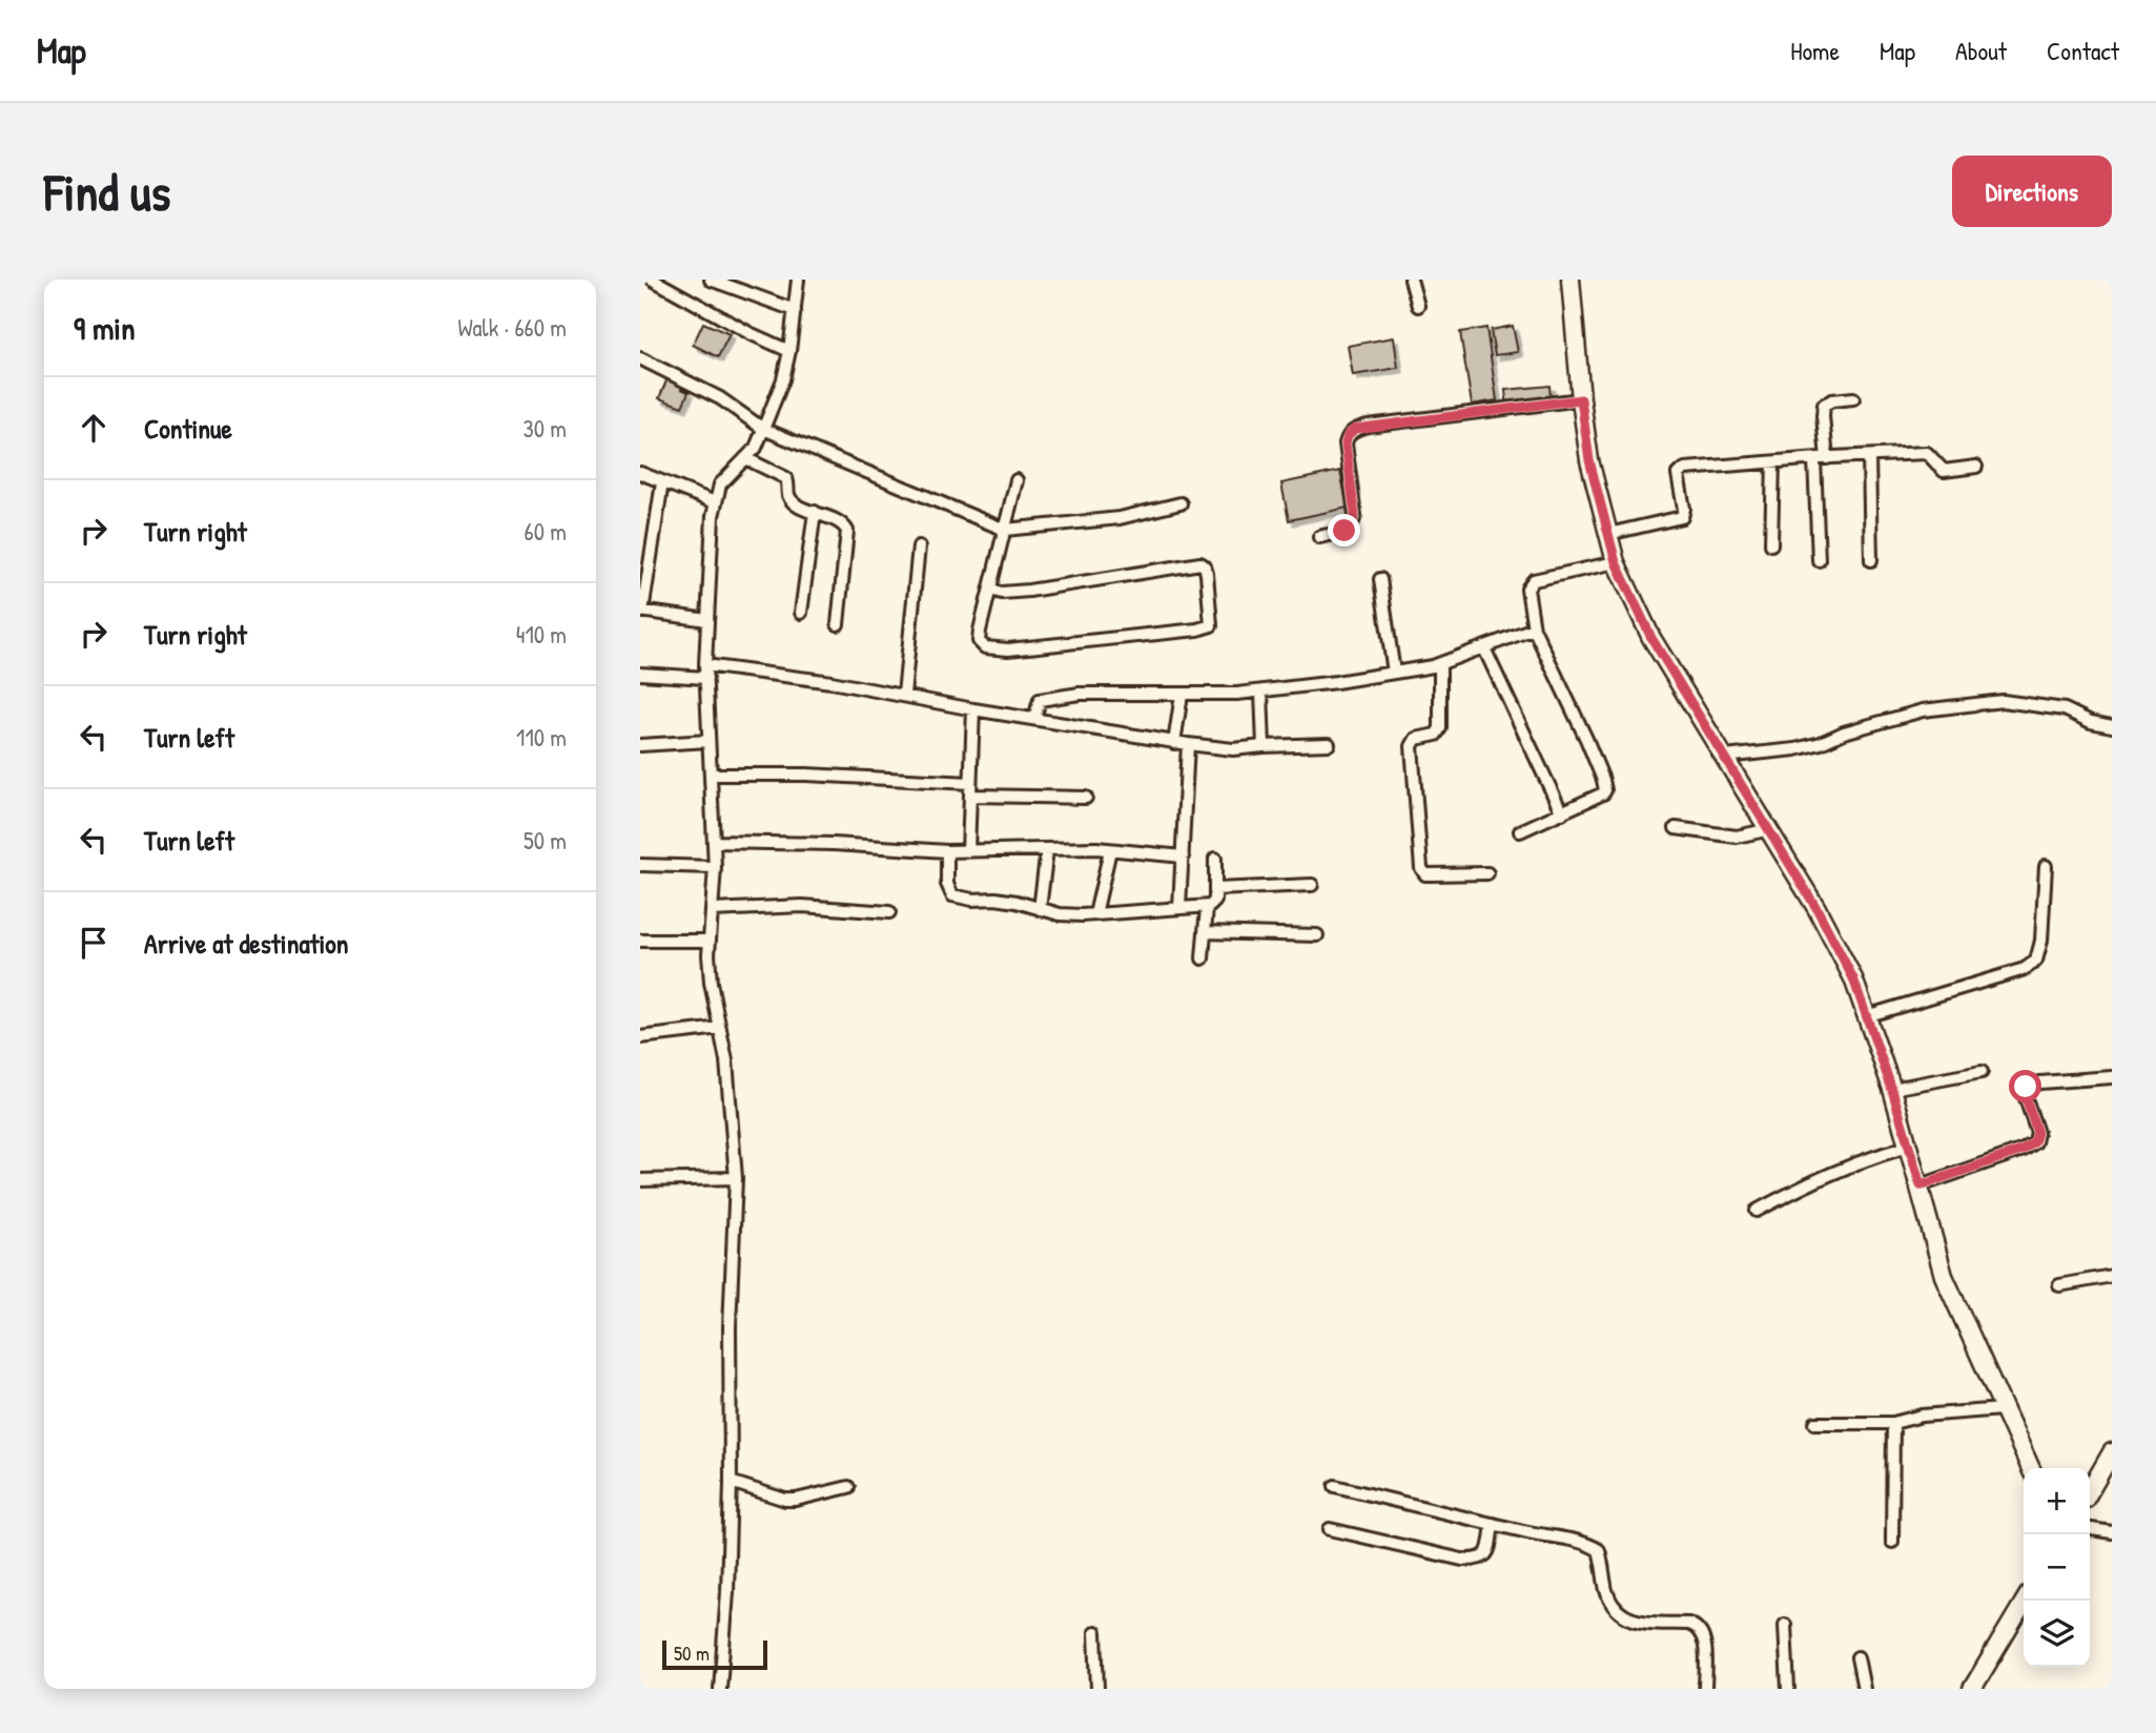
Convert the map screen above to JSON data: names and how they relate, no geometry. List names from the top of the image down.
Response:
{
  "scale_bar": "50 m",
  "page": {
    "header": "Map",
    "nav": [
      "Home",
      "Map",
      "About",
      "Contact"
    ],
    "buttons": "Directions",
    "title": "Find us",
    "heading": ["9 min", "Walk · 660 m"],
    "list": [
      ["Continue", "30 m"],
      ["Turn right", "60 m"],
      ["Turn right", "410 m"],
      ["Turn left", "110 m"],
      ["Turn left", "50 m"],
      "Arrive at destination"
    ],
    "map_buttons": ["+", "−"],
    "scale": "50 m"
  }
}
